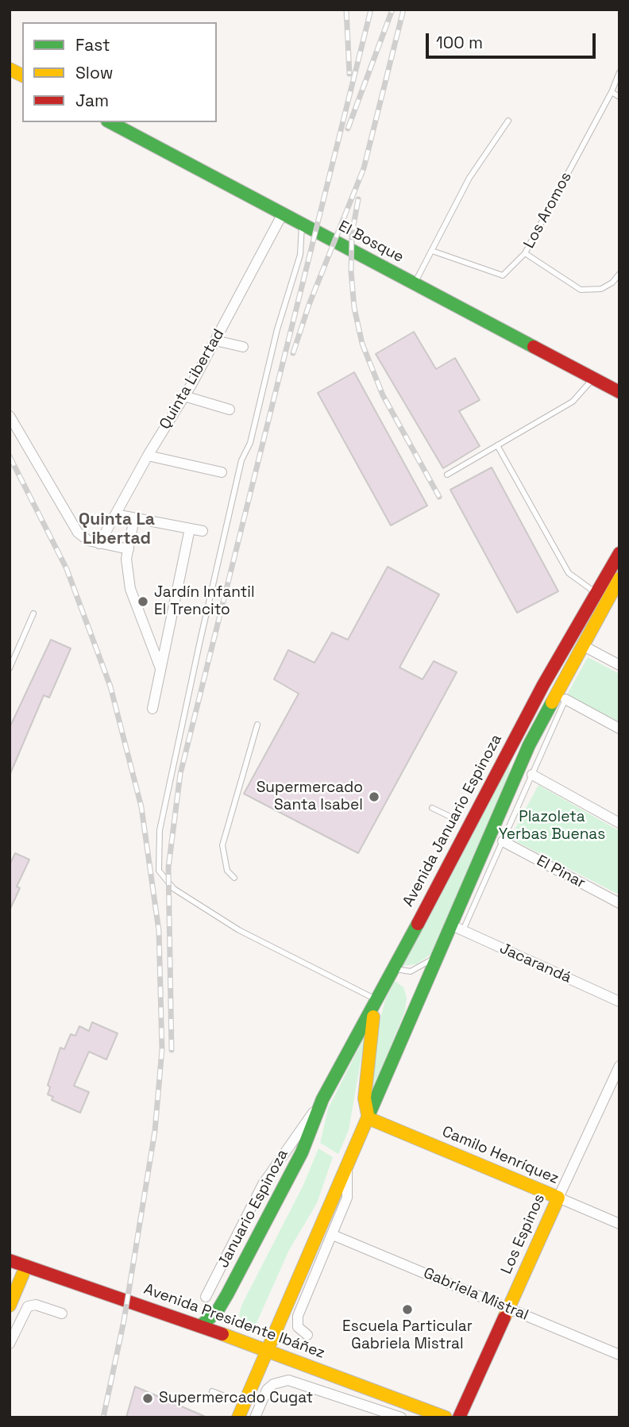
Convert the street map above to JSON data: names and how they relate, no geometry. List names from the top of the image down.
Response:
{
  "streets": {
    "main road": [
      "El Bosque",
      "Avenida Januario Espinoza",
      "Camilo Henríquez",
      "Januario Espinoza",
      "Los Espinos",
      "Avenida Presidente Ibáñez"
    ],
    "street": [
      "Quinta Libertad",
      "El Pinar",
      "Jacarandá",
      "Gabriela Mistral"
    ],
    "lane": ["Los Aromos"]
  },
  "crossings": [
    ["El Bosque", "Quinta Libertad"],
    ["Avenida Januario Espinoza", "Jacarandá"],
    ["Avenida Januario Espinoza", "Camilo Henríquez"],
    ["Avenida Januario Espinoza", "Januario Espinoza"],
    ["Avenida Januario Espinoza", "Avenida Presidente Ibáñez"],
    ["Camilo Henríquez", "Los Espinos"],
    ["Januario Espinoza", "Avenida Presidente Ibáñez"],
    ["Los Espinos", "Gabriela Mistral"]
  ],
  "districts": ["Quinta La Libertad"],
  "parks": ["Plazoleta Yerbas Buenas"],
  "places": [
    "Jardín Infantil El Trencito",
    "Supermercado Santa Isabel",
    "Escuela Particular Gabriela Mistral",
    "Supermercado Cugat"
  ],
  "legend": ["Fast", "Slow", "Jam"],
  "scale_bar": "100 m"
}
